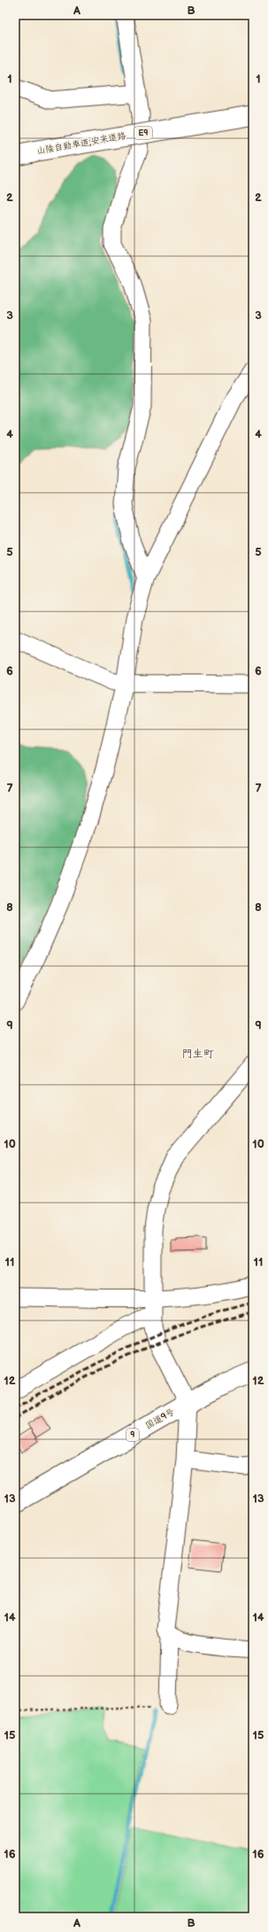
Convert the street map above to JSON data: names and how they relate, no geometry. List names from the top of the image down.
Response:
{
  "streets": {
    "highway": [
      "E9",
      "山陰自動車道;安来道路",
      "国道9号",
      "9"
    ]
  },
  "districts": ["門生町"],
  "grid": {
    "columns": ["A", "B"],
    "rows": [
      "1",
      "2",
      "3",
      "4",
      "5",
      "6",
      "7",
      "8",
      "9",
      "10",
      "11",
      "12",
      "13",
      "14",
      "15",
      "16"
    ]
  }
}
